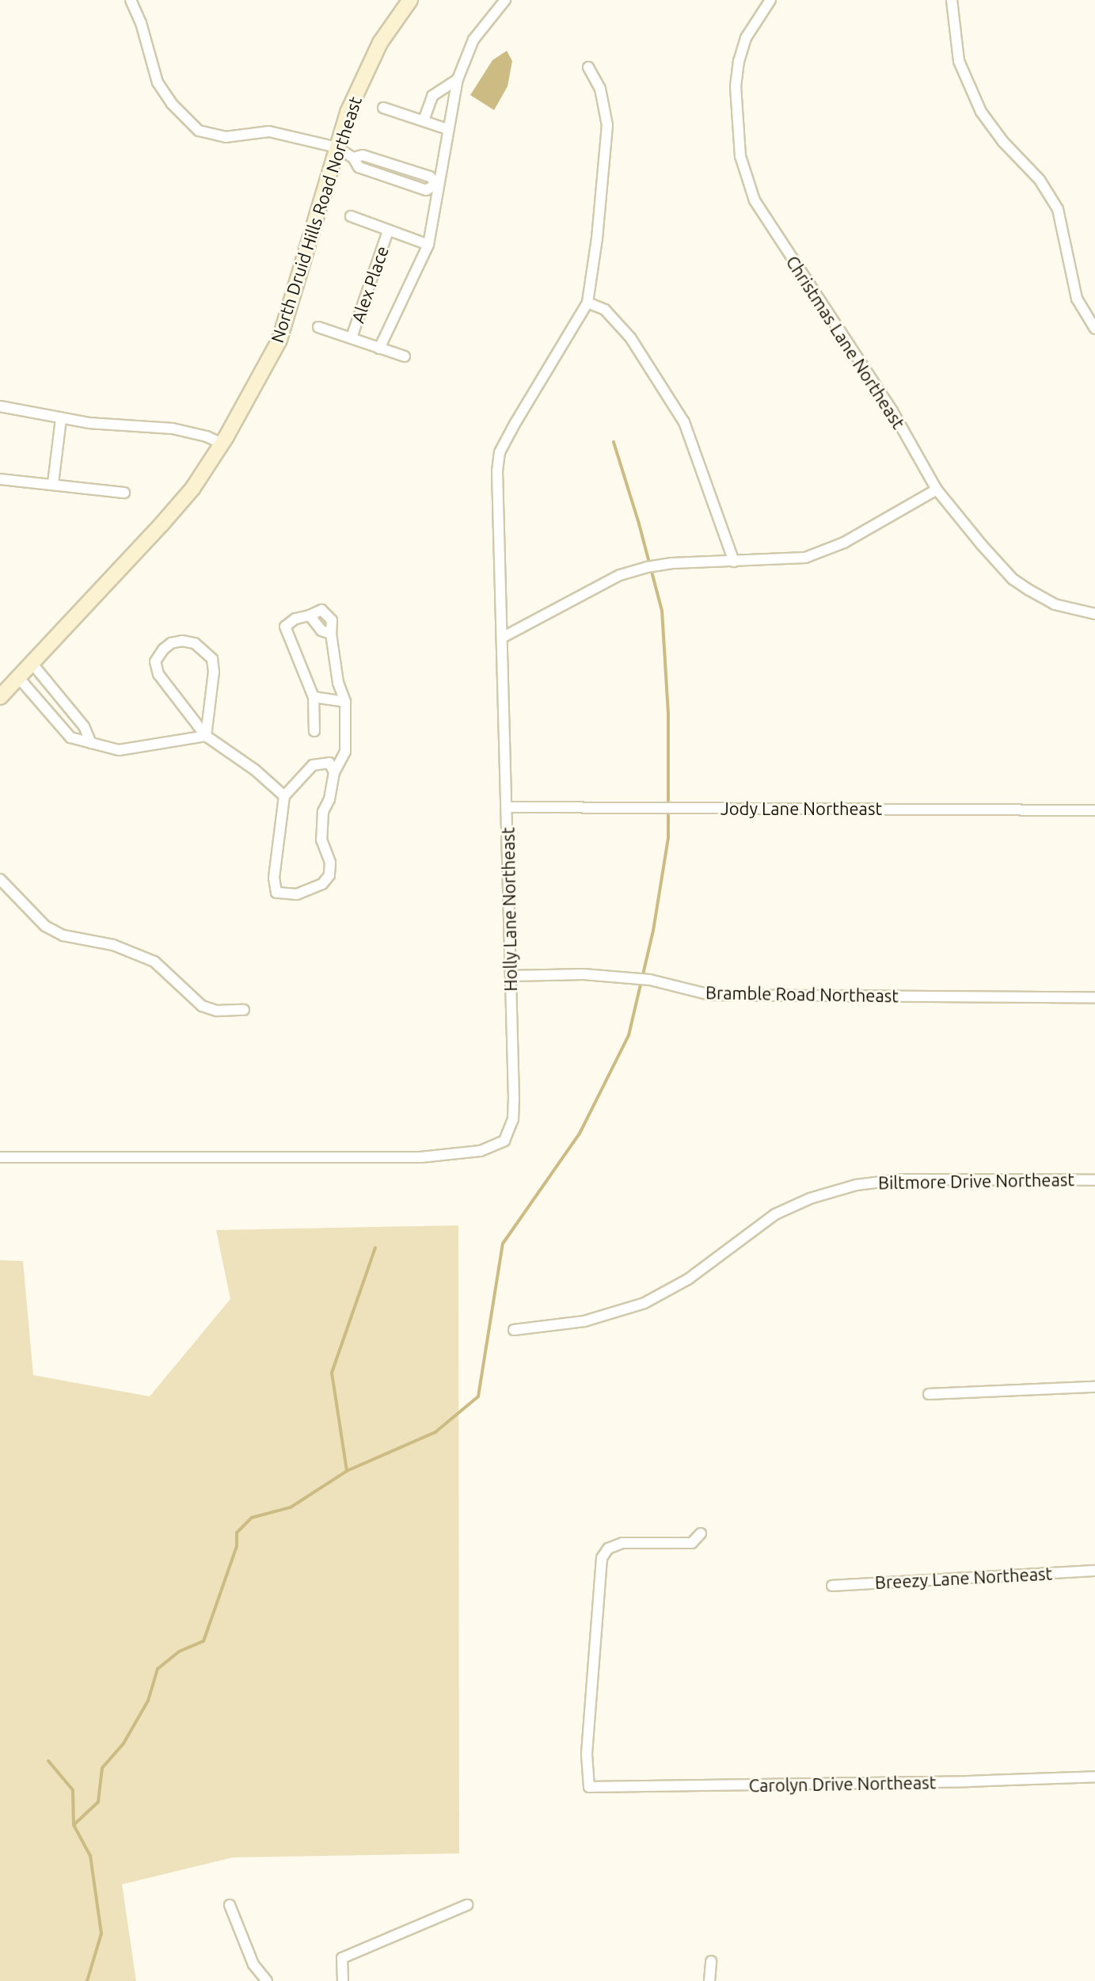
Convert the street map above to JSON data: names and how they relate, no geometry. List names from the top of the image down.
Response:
{
  "streets": {
    "main road": ["North Druid Hills Road Northeast"],
    "street": [
      "Alex Place",
      "Christmas Lane Northeast",
      "Jody Lane Northeast",
      "Holly Lane Northeast",
      "Bramble Road Northeast",
      "Biltmore Drive Northeast",
      "Breezy Lane Northeast",
      "Carolyn Drive Northeast"
    ]
  },
  "crossings": [
    ["Jody Lane Northeast", "Holly Lane Northeast"],
    ["Holly Lane Northeast", "Bramble Road Northeast"]
  ]
}
